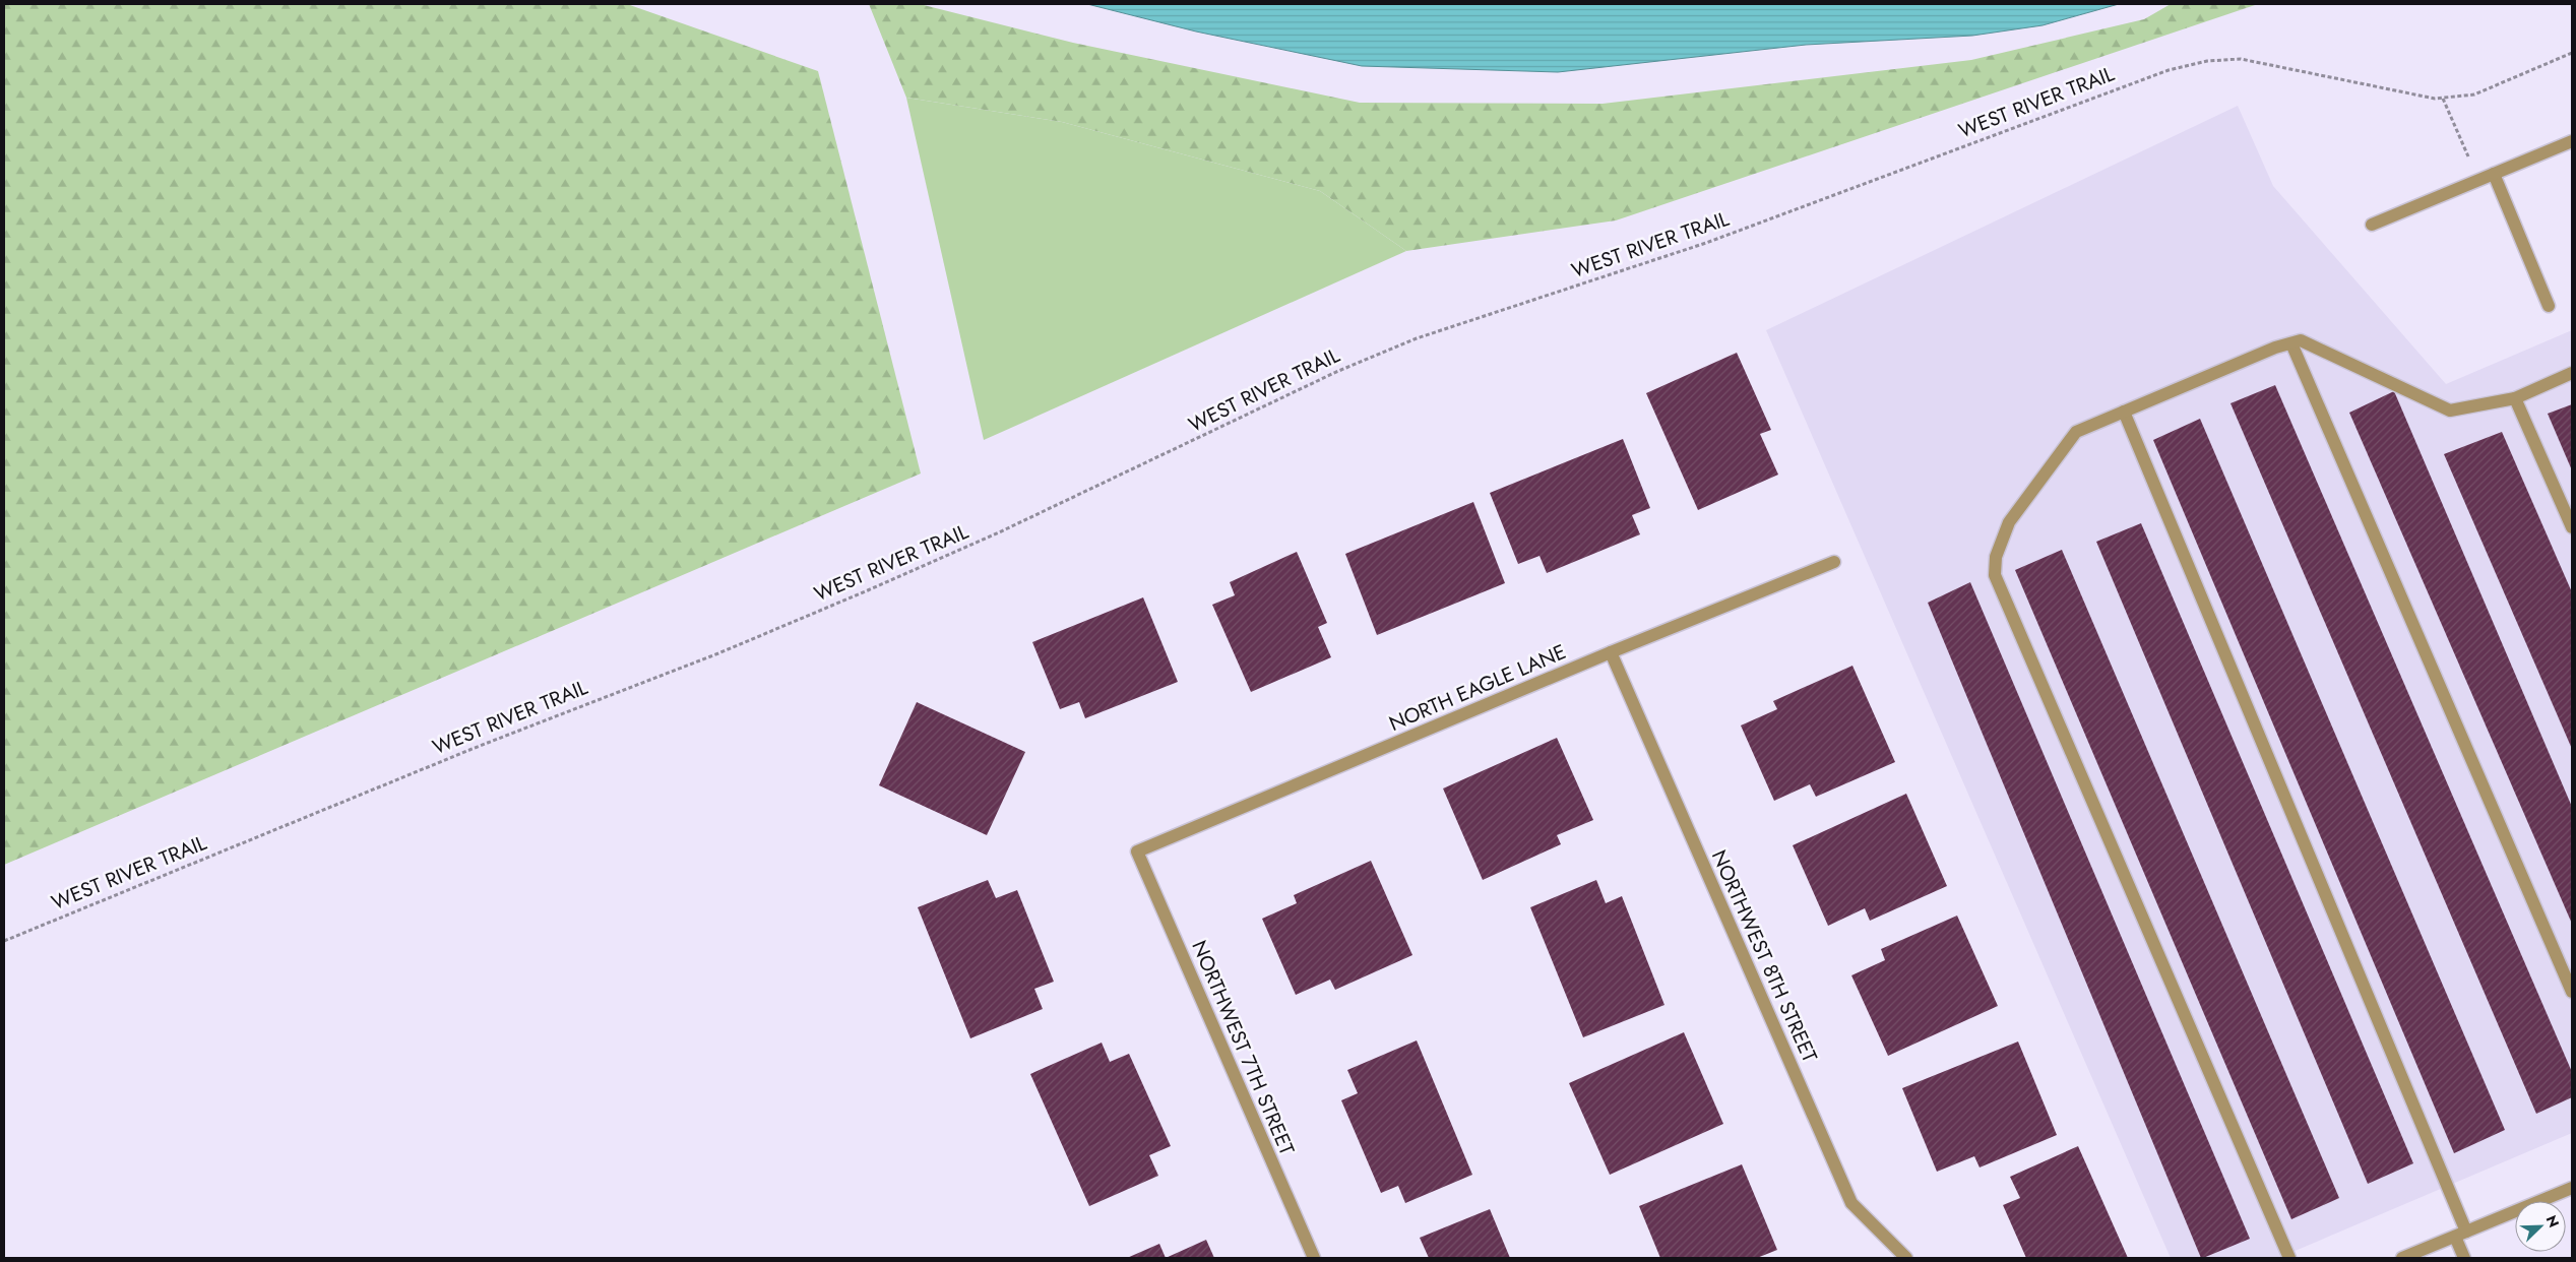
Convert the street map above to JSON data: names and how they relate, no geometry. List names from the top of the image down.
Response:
{
  "streets": {
    "street": ["NORTH EAGLE LANE", "NORTHWEST 8TH STREET", "NORTHWEST 7TH STREET"],
    "path": ["WEST RIVER TRAIL"]
  },
  "crossings": [
    ["NORTH EAGLE LANE", "NORTHWEST 8TH STREET"],
    ["NORTH EAGLE LANE", "NORTHWEST 7TH STREET"]
  ],
  "north": "top right"
}
